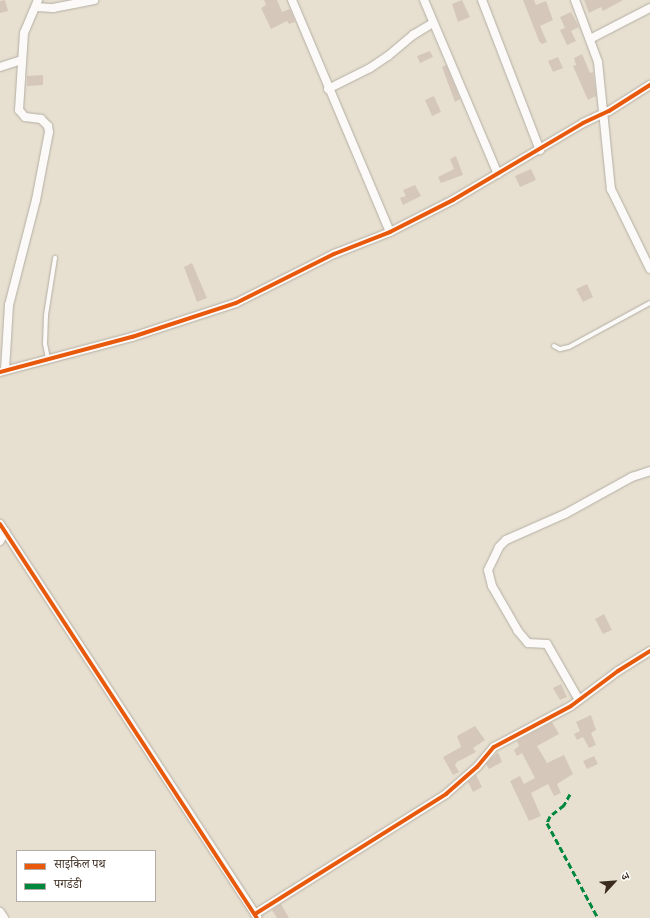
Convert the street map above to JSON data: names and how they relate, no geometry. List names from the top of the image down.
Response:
{
  "legend": ["साइकिल पथ", "पगडंडी"],
  "north": "top right"
}
